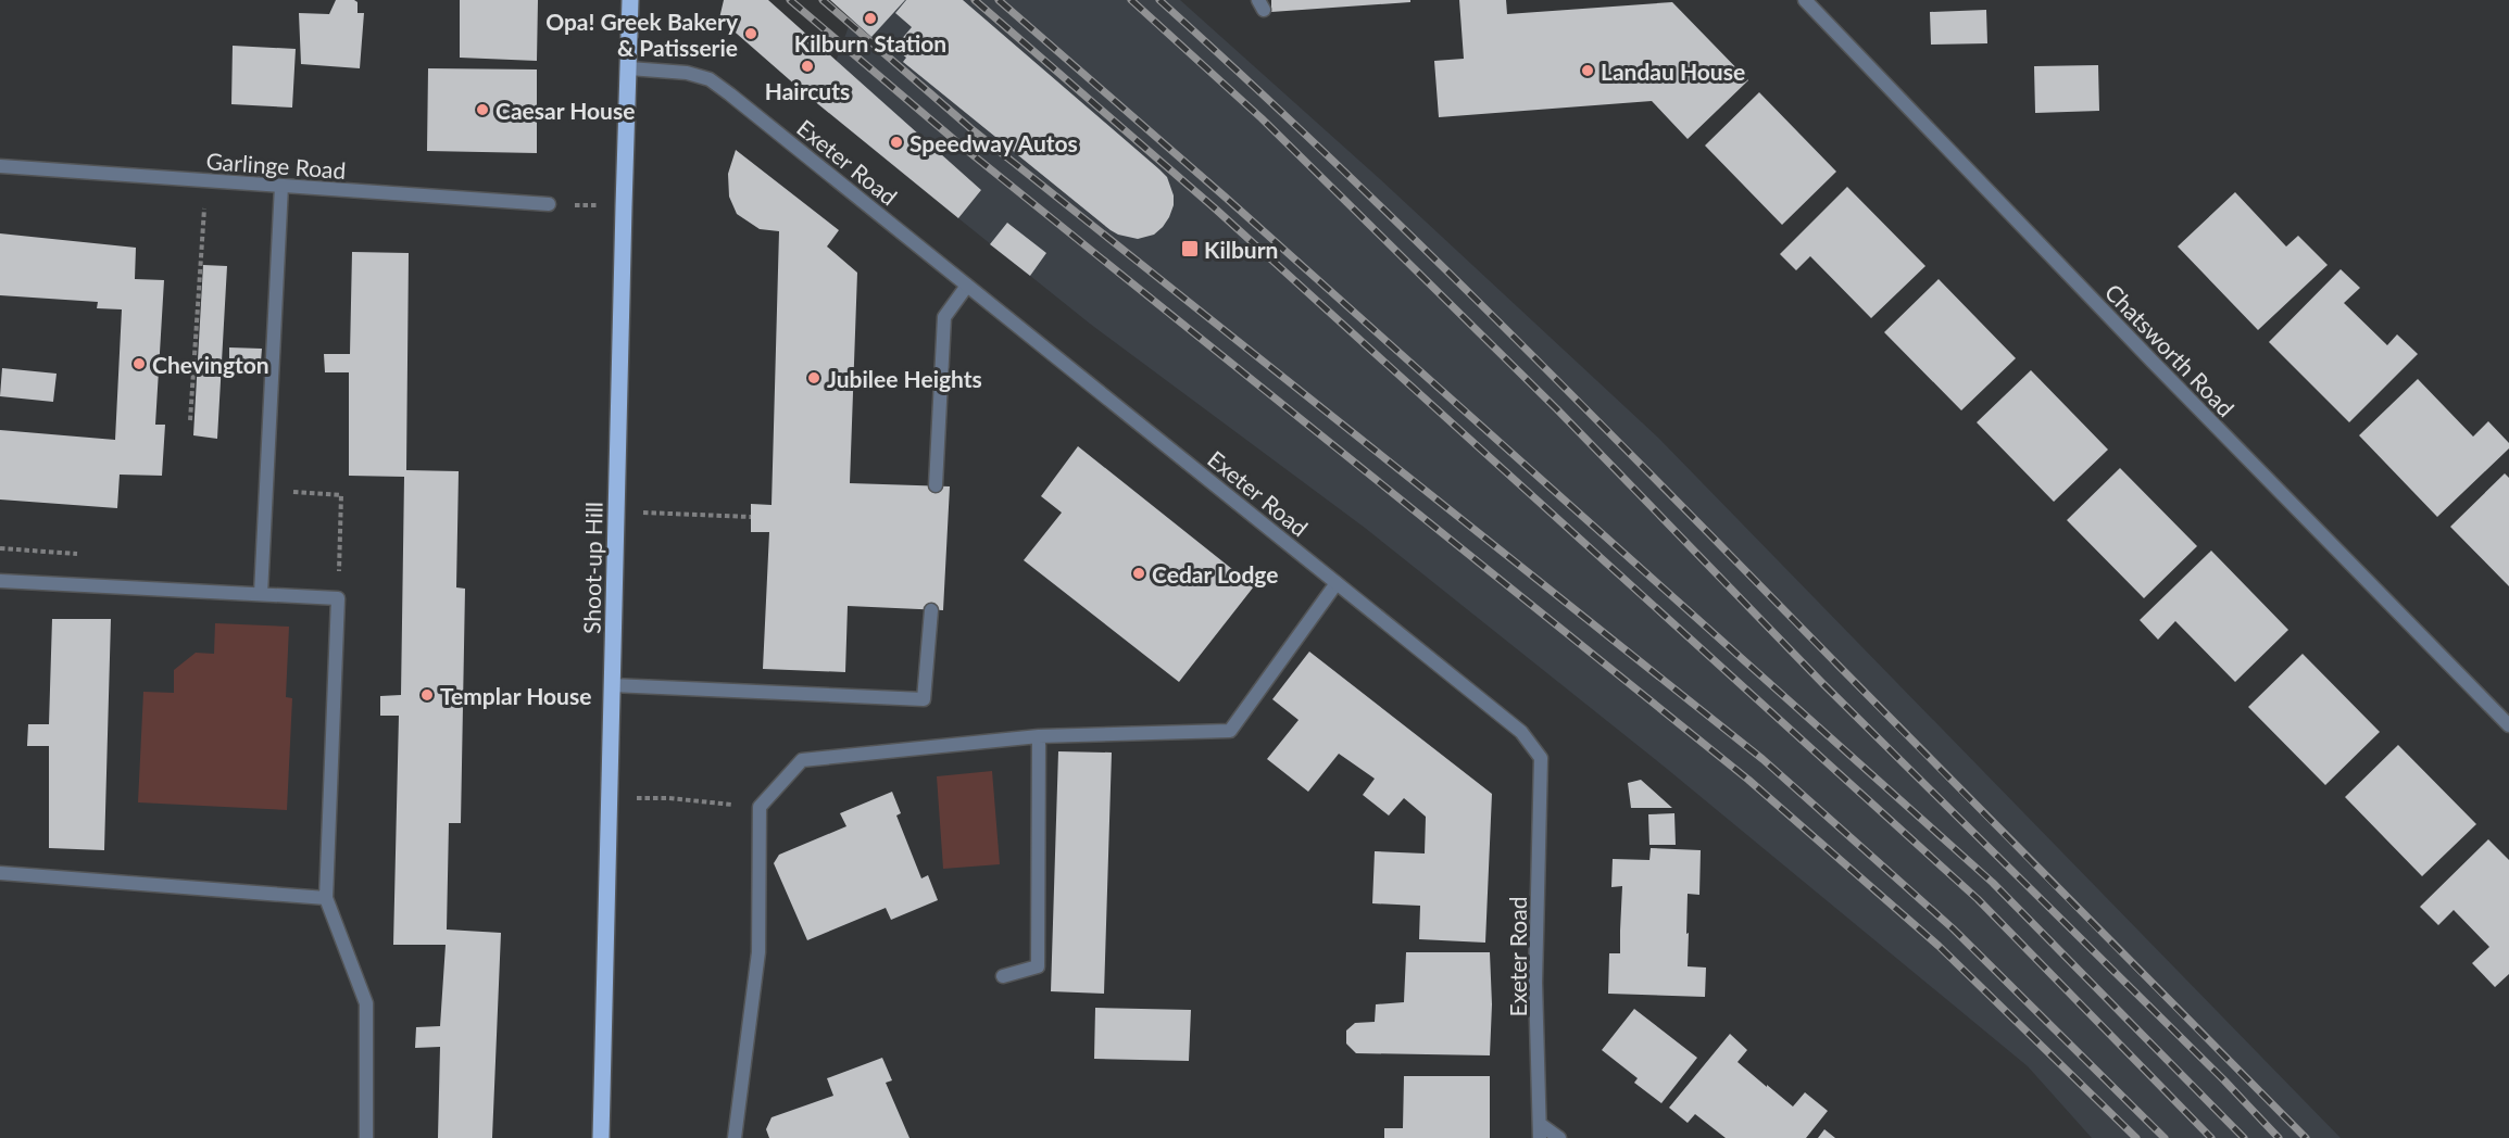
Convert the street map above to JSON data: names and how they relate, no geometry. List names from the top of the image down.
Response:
{
  "streets": {
    "main road": ["Shoot-up Hill"],
    "street": ["Exeter Road", "Garlinge Road", "Chatsworth Road"]
  },
  "crossings": [
    ["Exeter Road", "Shoot-up Hill"]
  ],
  "places": {
    "other": [
      "Kilburn Station",
      "Opa! Greek Bakery & Patisserie",
      "Haircuts",
      "Landau House",
      "Caesar House",
      "Speedway Autos",
      "Chevington",
      "Jubilee Heights",
      "Cedar Lodge",
      "Templar House"
    ],
    "transit": ["Kilburn"]
  }
}
